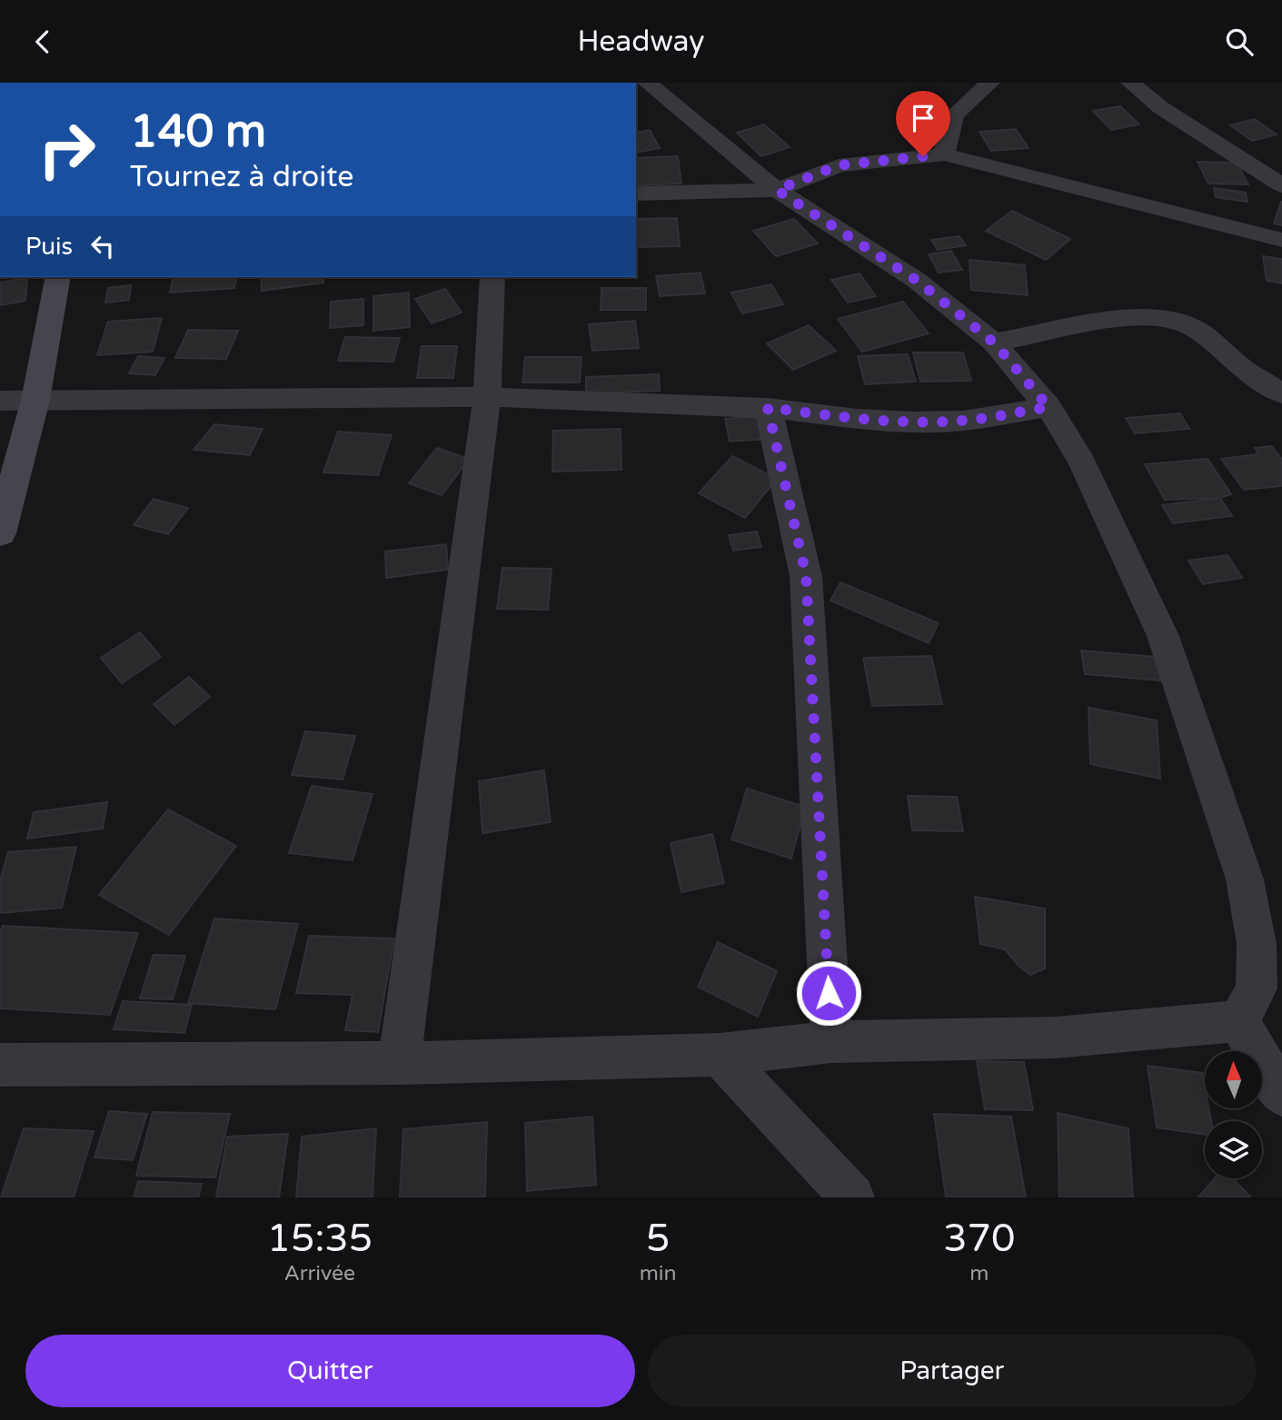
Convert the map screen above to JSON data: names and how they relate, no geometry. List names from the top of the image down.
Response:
{
  "north": "top",
  "page": {
    "header": "Headway",
    "turn": ["140 m", "Tournez à droite"],
    "then": "Puis",
    "eta": [
      "15:35",
      "Arrivée",
      "5",
      "min",
      "370",
      "m"
    ],
    "buttons": ["Quitter", "Partager"]
  }
}
